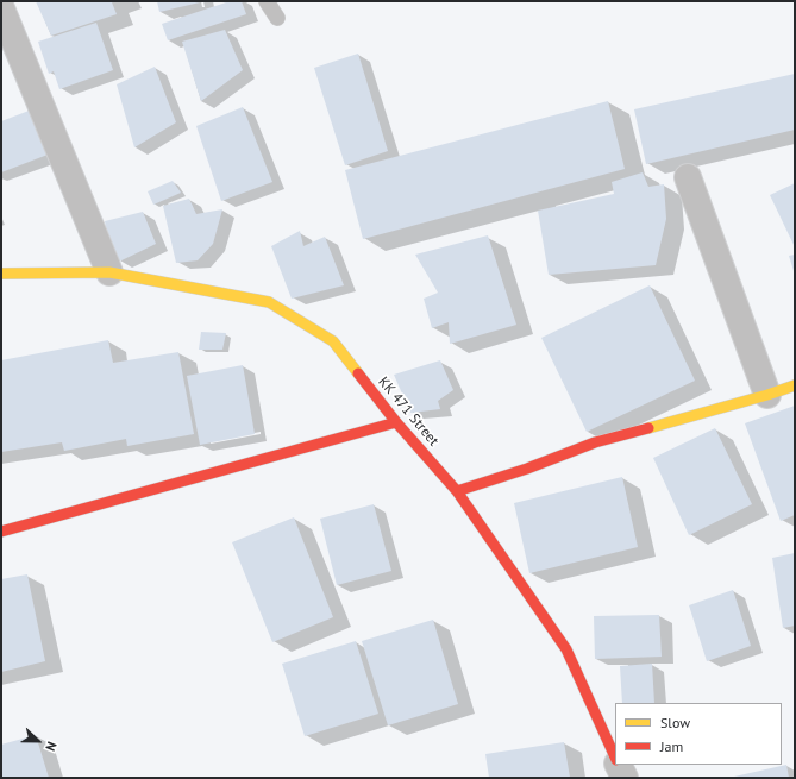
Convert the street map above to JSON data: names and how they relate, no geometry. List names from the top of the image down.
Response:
{
  "streets": {
    "street": ["KK 471 Street"]
  },
  "legend": ["Slow", "Jam"],
  "north": "right"
}
